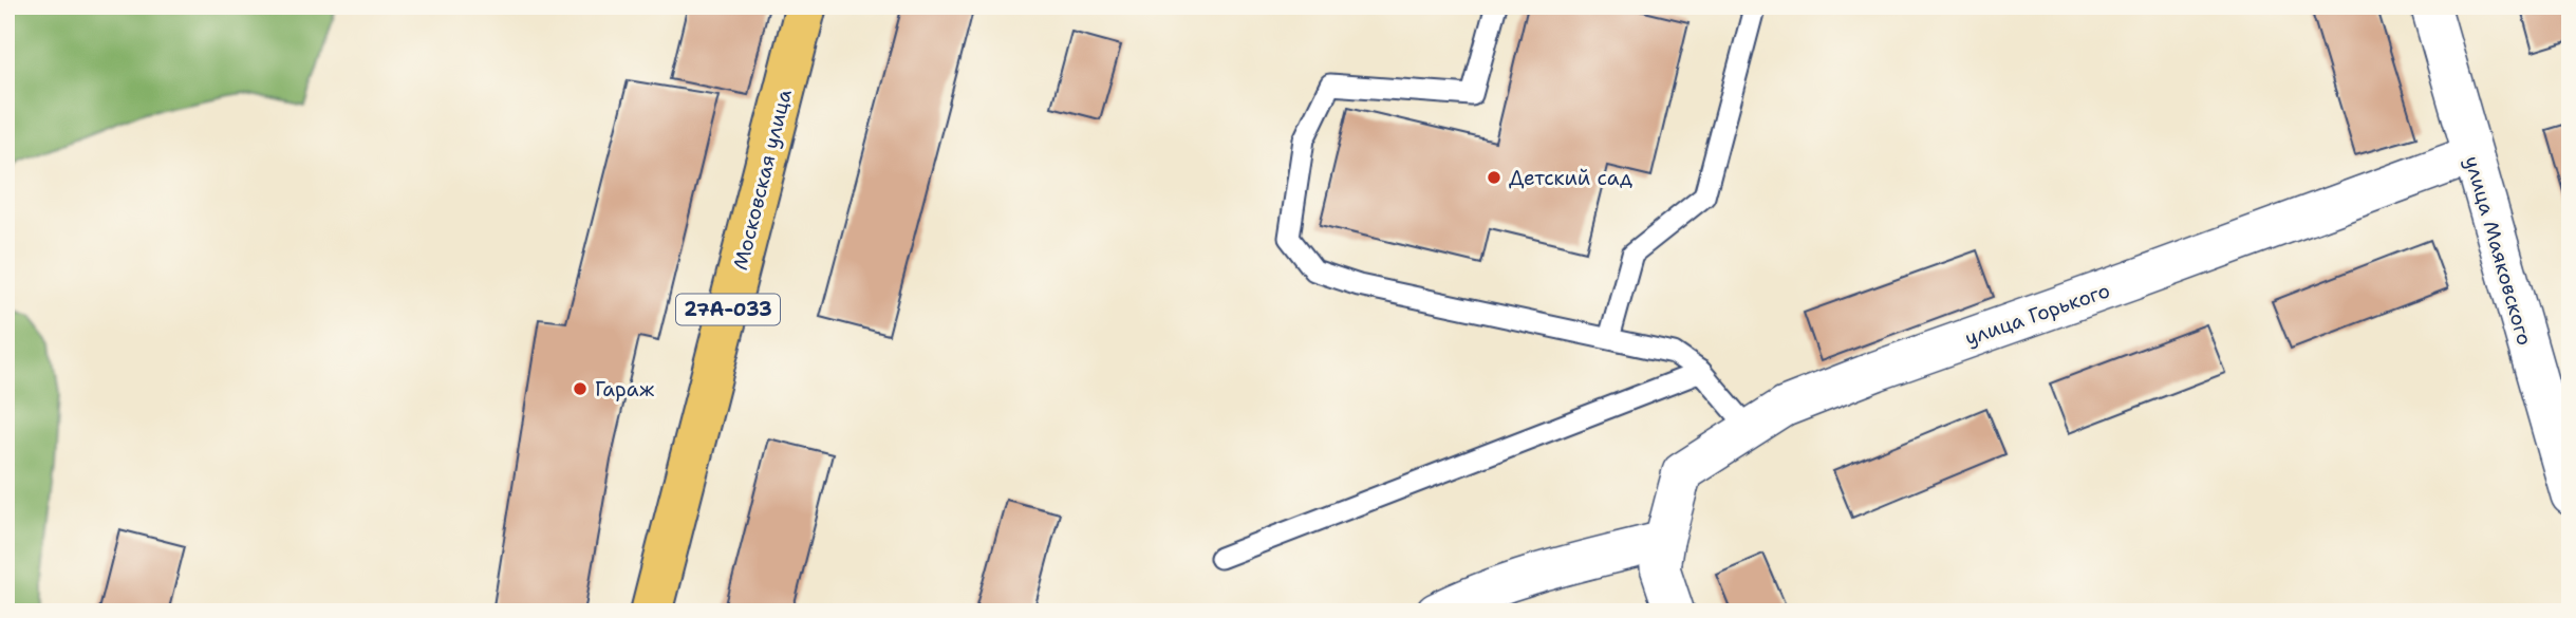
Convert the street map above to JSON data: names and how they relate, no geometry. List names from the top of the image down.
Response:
{
  "streets": {
    "main road": ["Московская улица", "27А-033"],
    "street": ["улица Маяковского", "улица Горького"]
  },
  "crossings": [
    ["улица Маяковского", "улица Горького"]
  ],
  "places": ["Детский сад", "Гараж"]
}
